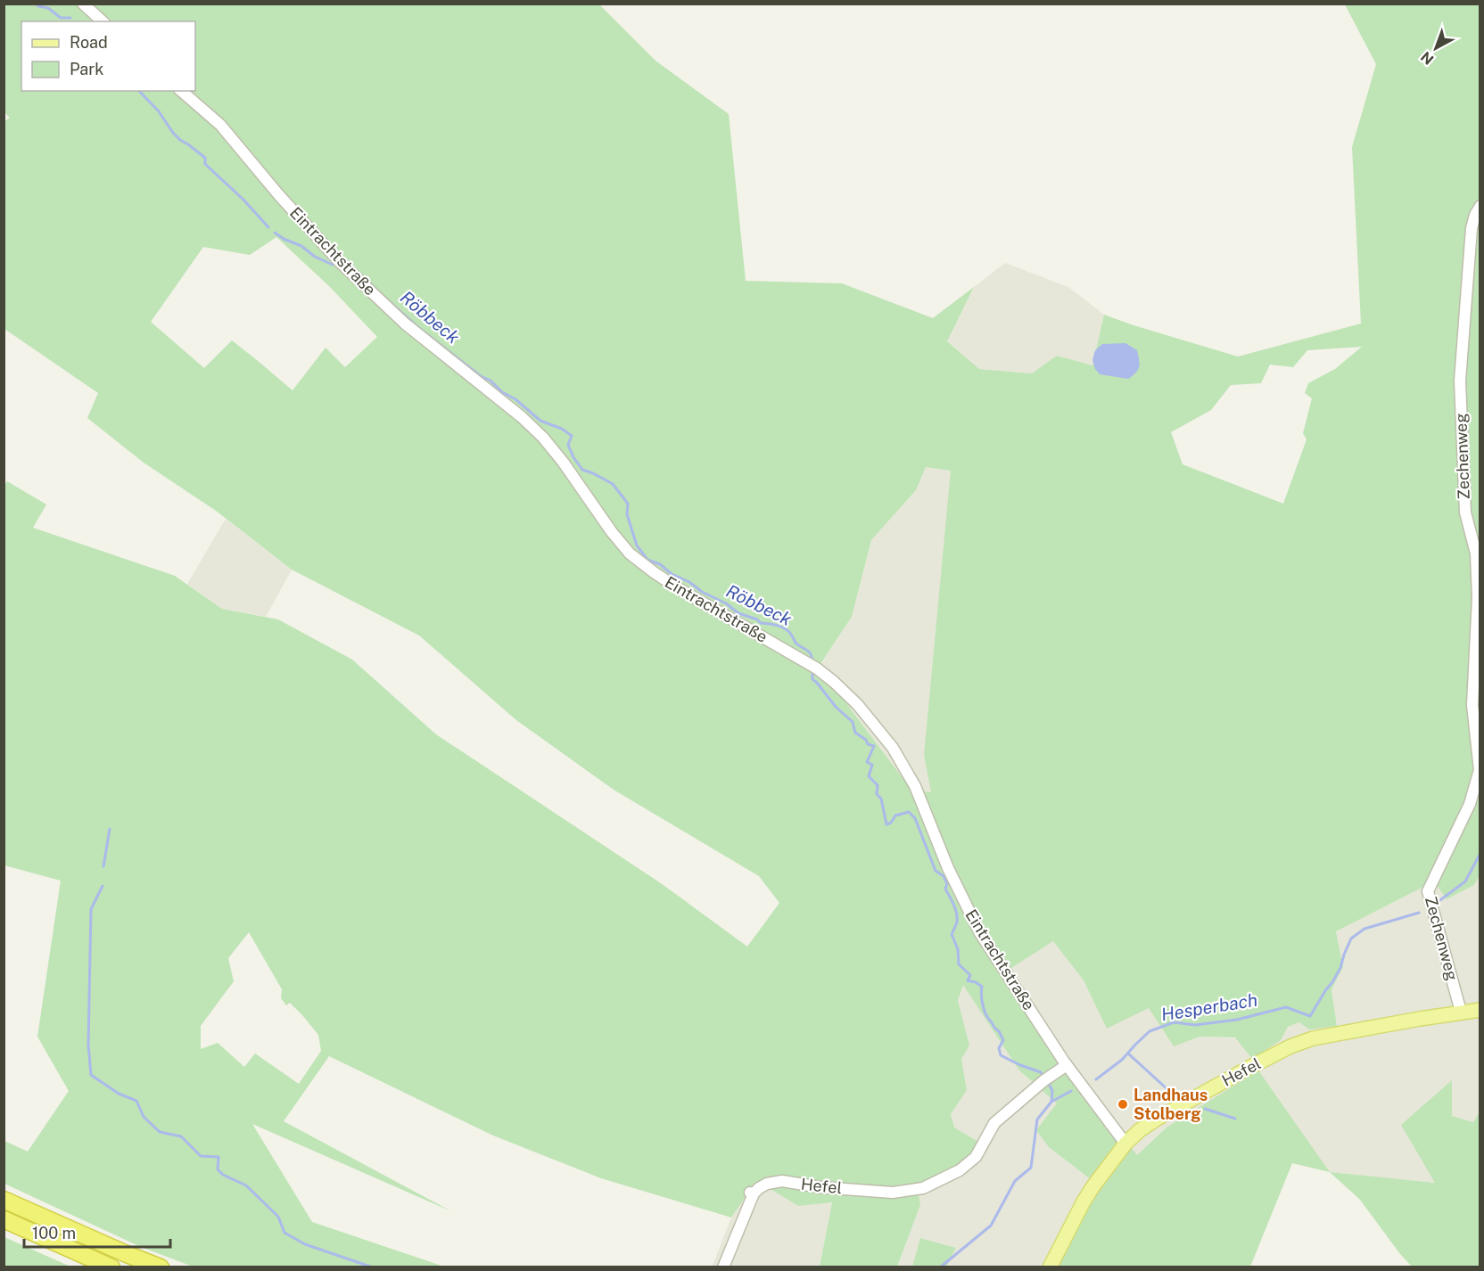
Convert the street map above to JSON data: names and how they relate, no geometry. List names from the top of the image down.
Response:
{
  "streets": {
    "main road": ["Hefel"],
    "street": ["Eintrachtstraße", "Zechenweg"]
  },
  "crossings": [
    ["Eintrachtstraße", "Hefel"],
    ["Zechenweg", "Hefel"]
  ],
  "water": ["Röbbeck", "Hesperbach"],
  "places": ["Landhaus Stolberg"],
  "legend": ["Road", "Park"],
  "scale_bar": "100 m",
  "north": "bottom left"
}
